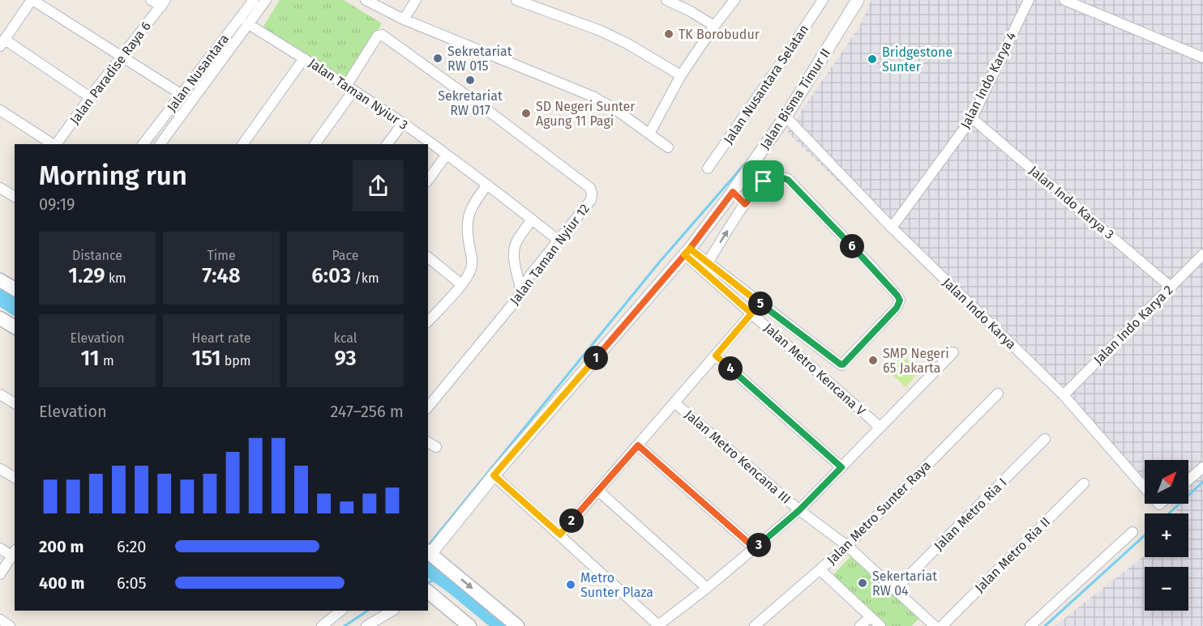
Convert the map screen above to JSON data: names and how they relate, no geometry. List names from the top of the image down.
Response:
{
  "streets": {
    "street": [
      "Jalan Paradise Raya 6",
      "Jalan Nusantara",
      "Jalan Indo Karya 4",
      "Jalan Nusantara Selatan",
      "Jalan Taman Nyiur 3",
      "Jalan Bisma Timur II",
      "Jalan Indo Karya 3",
      "Jalan Taman Nyiur 12",
      "Jalan Indo Karya",
      "Jalan Indo Karya 2",
      "Jalan Metro Kencana V",
      "Jalan Metro Kencana III",
      "Jalan Metro Sunter Raya",
      "Jalan Metro Ria I",
      "Jalan Metro Ria II"
    ]
  },
  "crossings": [
    ["Jalan Indo Karya 4", "Jalan Indo Karya 3"],
    ["Jalan Indo Karya 4", "Jalan Indo Karya"],
    ["Jalan Taman Nyiur 3", "Jalan Taman Nyiur 12"],
    ["Jalan Bisma Timur II", "Jalan Indo Karya"],
    ["Jalan Bisma Timur II", "Jalan Metro Kencana V"],
    ["Jalan Indo Karya 3", "Jalan Indo Karya 2"],
    ["Jalan Indo Karya", "Jalan Indo Karya 2"],
    ["Jalan Metro Kencana III", "Jalan Metro Sunter Raya"],
    ["Jalan Metro Kencana III", "Jalan Metro Ria I"]
  ],
  "places": [
    "TK Borobudur",
    "Sekretariat RW 015",
    "Bridgestone Sunter",
    "Sekretariat RW 017",
    "SD Negeri Sunter Agung 11 Pagi",
    "SMP Negeri 65 Jakarta",
    "Sekertariat RW 04",
    "Metro Sunter Plaza"
  ],
  "north": "top right",
  "page": {
    "heading": ["Morning run", "09:19"],
    "stats": [
      ["Distance", "1.29 km"],
      ["Time", "7:48"],
      ["Pace", "6:03 /km"],
      ["Elevation", "11 m"],
      ["Heart rate", "151 bpm"],
      ["kcal", "93"]
    ],
    "pins": [
      "6",
      "5",
      "1",
      "4",
      "2",
      "3"
    ],
    "chart": ["Elevation", "247–256 m"],
    "map_buttons": ["+", "−"],
    "list": [
      {
        "name": "200 m",
        "note": "6:20"
      },
      {
        "name": "400 m",
        "note": "6:05"
      }
    ]
  }
}
